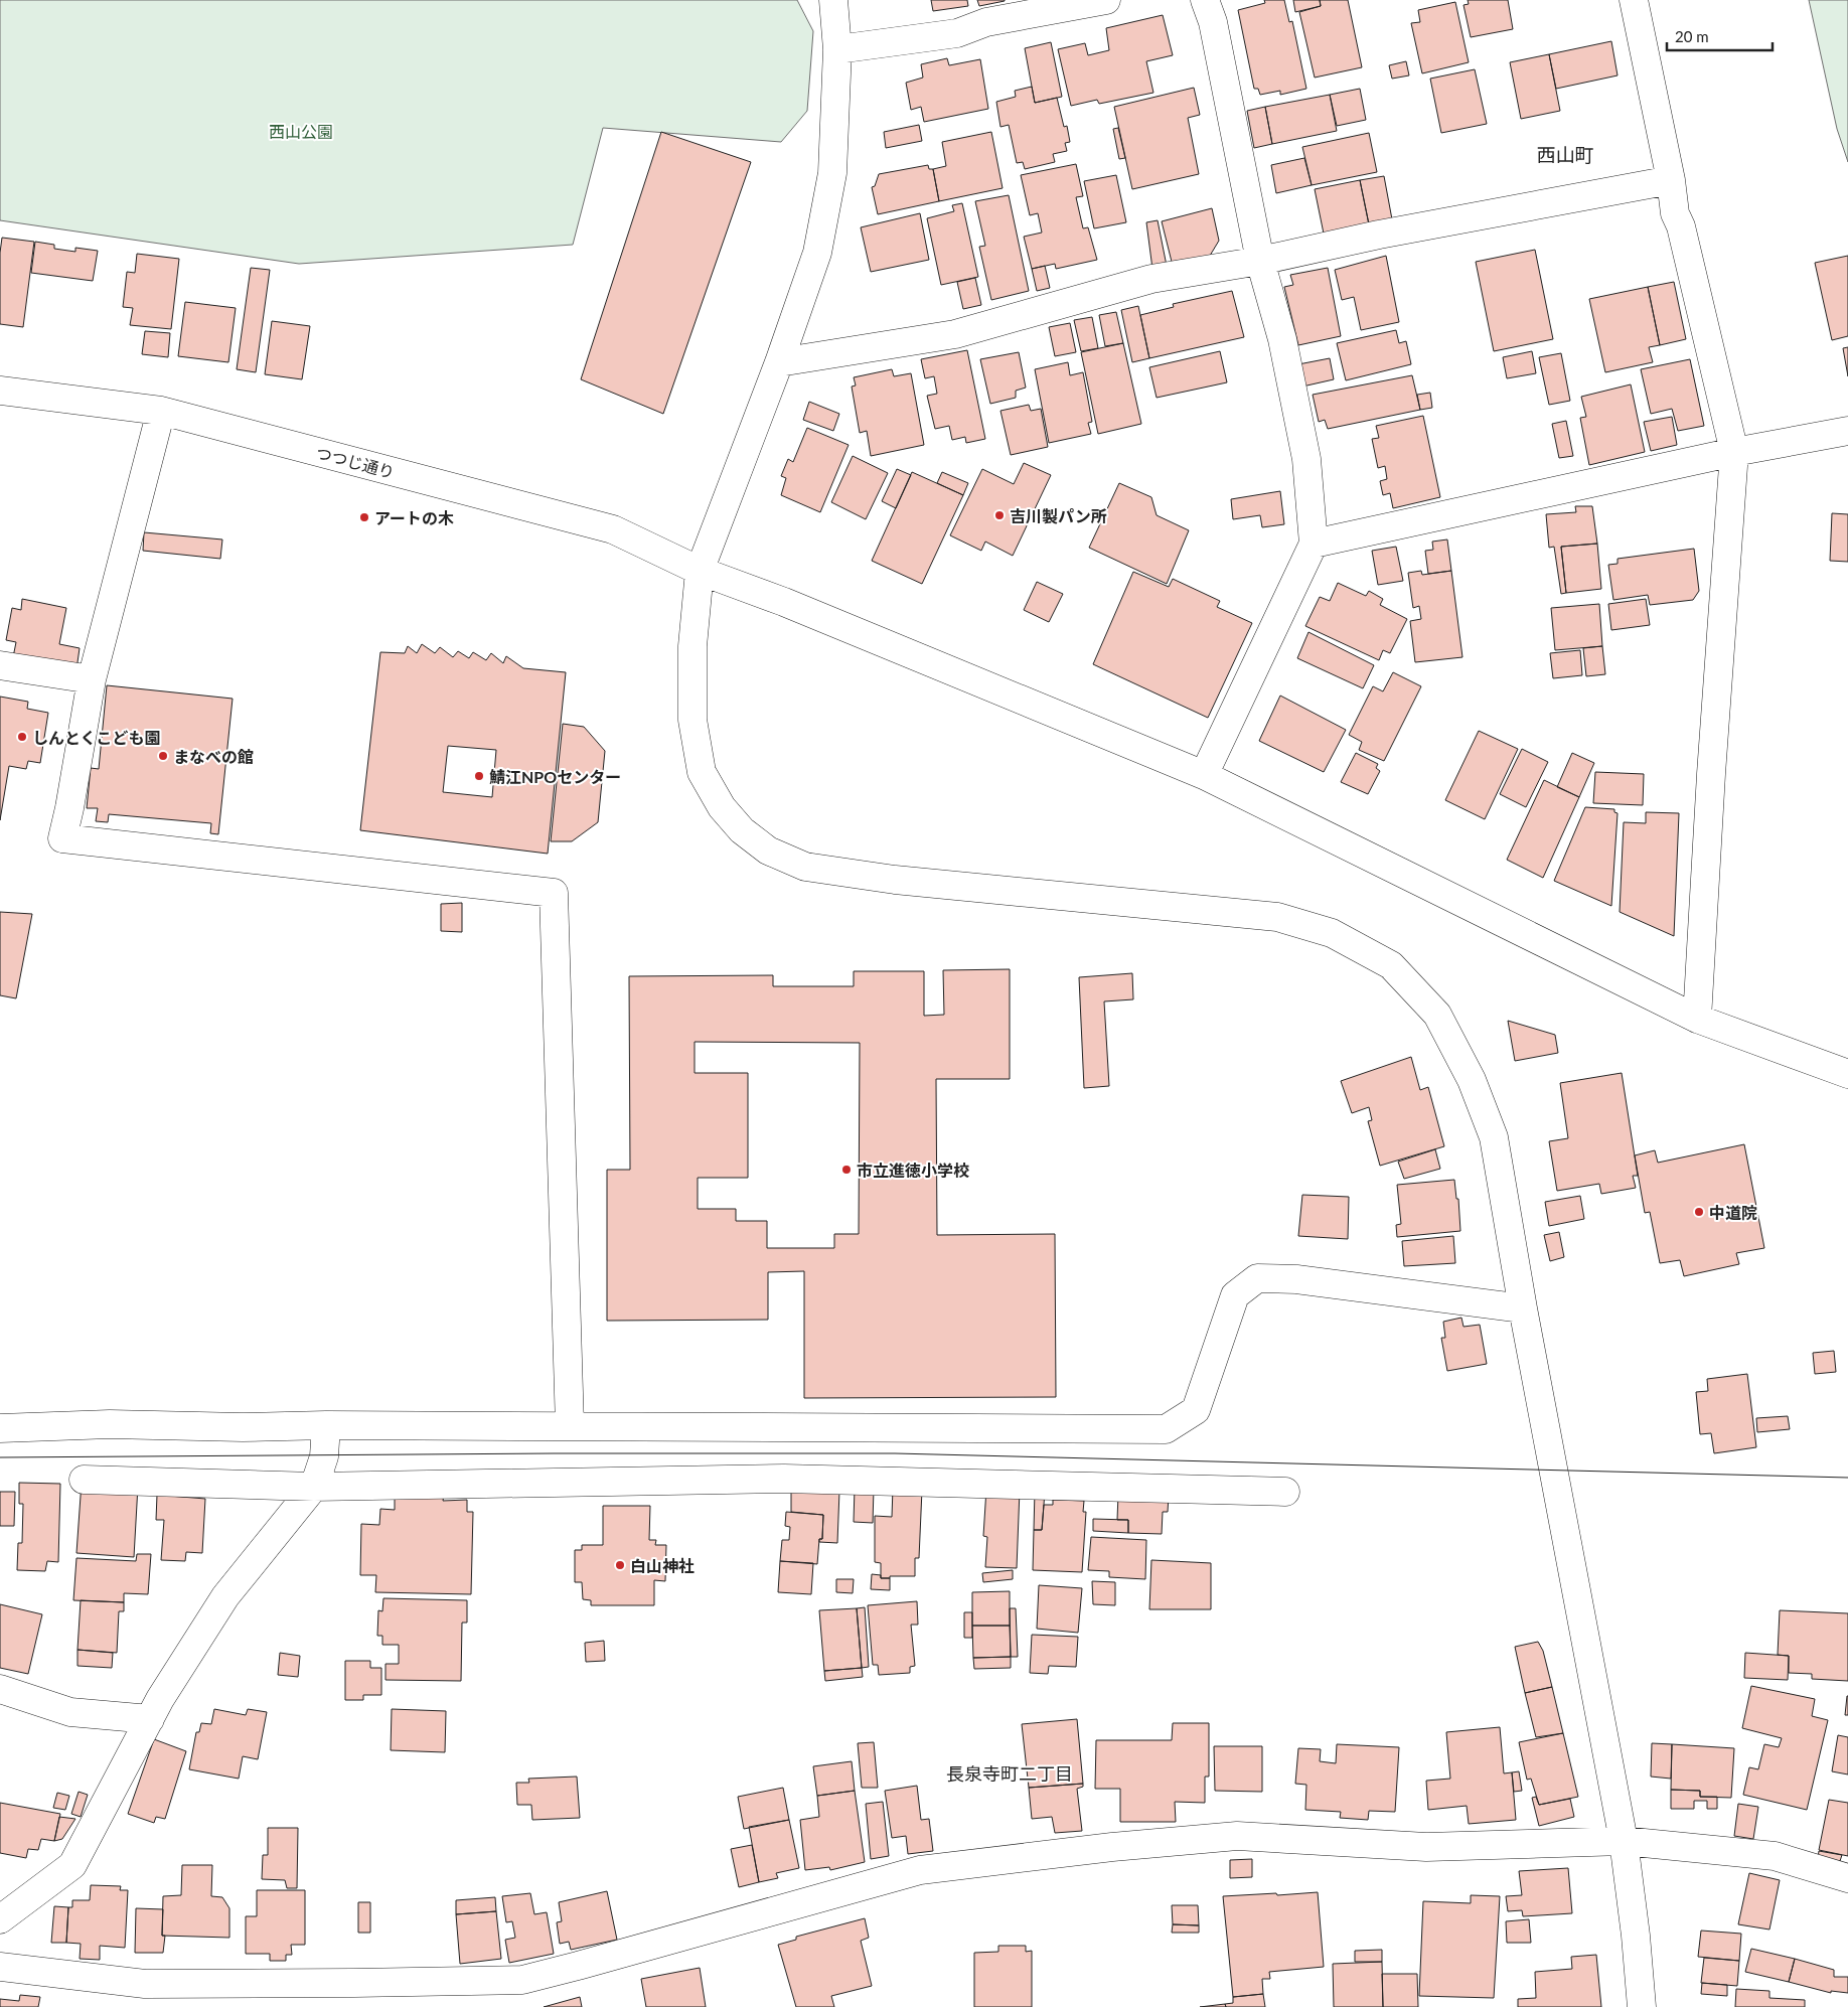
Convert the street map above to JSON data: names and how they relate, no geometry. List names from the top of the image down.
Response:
{
  "streets": {
    "street": ["つつじ通り"]
  },
  "districts": ["西山町", "長泉寺町二丁目"],
  "parks": ["西山公園"],
  "places": [
    "吉川製パン所",
    "アートの木",
    "しんとくこども園",
    "まなべの館",
    "鯖江NPOセンター",
    "市立進徳小学校",
    "中道院",
    "白山神社"
  ],
  "scale_bar": "20 m"
}
